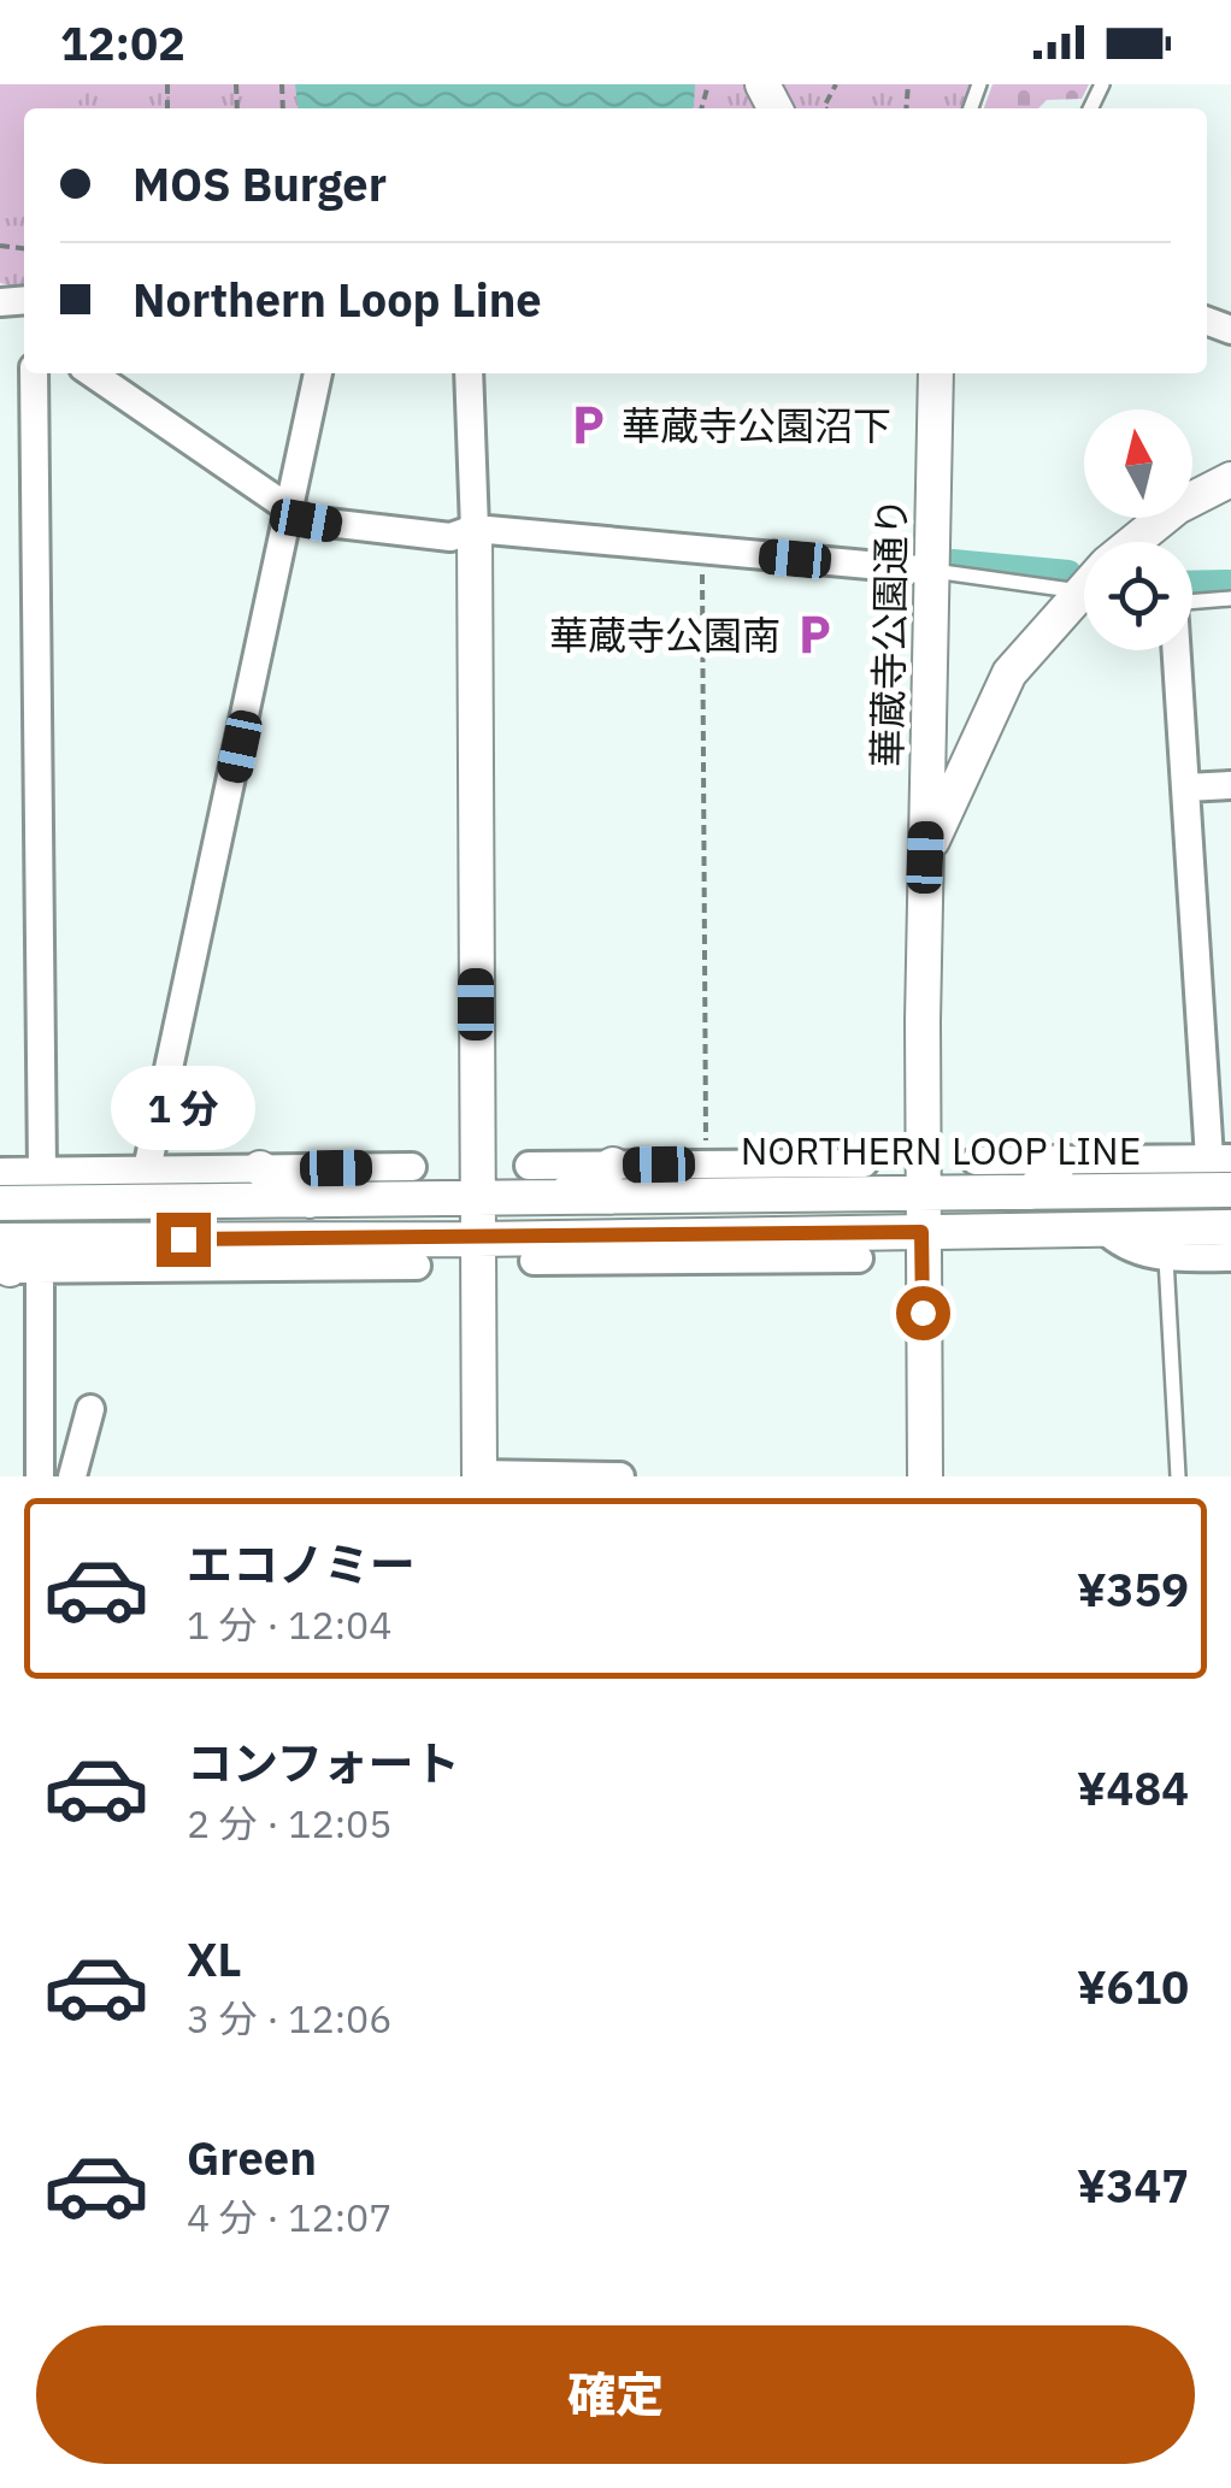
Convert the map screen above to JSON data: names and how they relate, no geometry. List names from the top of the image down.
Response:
{
  "streets": {
    "street": ["華蔵寺公園通り", "NORTHERN LOOP LINE"]
  },
  "crossings": [
    ["華蔵寺公園通り", "NORTHERN LOOP LINE"]
  ],
  "places": {
    "parking": ["華蔵寺公園沼下", "華蔵寺公園南"]
  },
  "north": "top",
  "page": {
    "status": "12:02",
    "banner": ["MOS Burger", "Northern Loop Line"],
    "bubble": "1 分",
    "list": [
      {
        "name": "エコノミー",
        "note": "1 分 · 12:04",
        "value": "¥359"
      },
      {
        "name": "コンフォート",
        "note": "2 分 · 12:05",
        "value": "¥484"
      },
      {
        "name": "XL",
        "note": "3 分 · 12:06",
        "value": "¥610"
      },
      {
        "name": "Green",
        "note": "4 分 · 12:07",
        "value": "¥347"
      }
    ],
    "buttons": "確定"
  }
}
